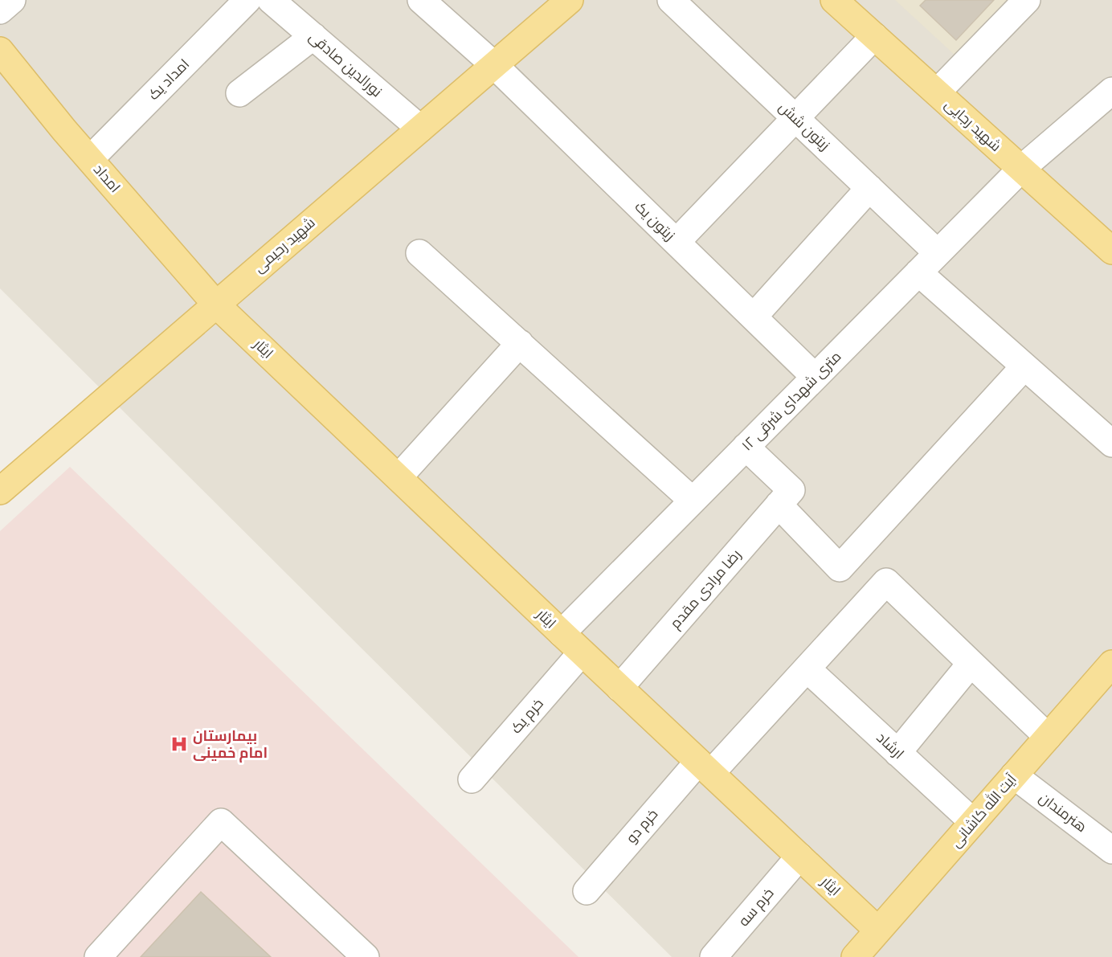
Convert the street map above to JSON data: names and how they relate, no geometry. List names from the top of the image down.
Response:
{
  "streets": {
    "main road": [
      "شهید رجایی",
      "امداد",
      "شهید رحیمی",
      "ایثار",
      "آیت الله کاشانی"
    ],
    "street": [
      "نورالدین صادقی",
      "امداد یک",
      "زیتون شش",
      "زیتون یک",
      "۱۲ متری شهدای شرقی",
      "رضا مرادی مقدم",
      "خرم یک",
      "ارشاد",
      "هنرمندان",
      "خرم دو",
      "خرم سه"
    ]
  },
  "crossings": [
    ["نورالدین صادقی", "شهید رحیمی"],
    ["امداد یک", "امداد"],
    ["شهید رجایی", "۱۲ متری شهدای شرقی"],
    ["زیتون شش", "۱۲ متری شهدای شرقی"],
    ["امداد", "شهید رحیمی"],
    ["امداد", "ایثار"],
    ["زیتون یک", "شهید رحیمی"],
    ["زیتون یک", "۱۲ متری شهدای شرقی"],
    ["شهید رحیمی", "ایثار"],
    ["ایثار", "۱۲ متری شهدای شرقی"],
    ["ایثار", "رضا مرادی مقدم"],
    ["ایثار", "خرم یک"],
    ["ایثار", "آیت الله کاشانی"],
    ["ایثار", "خرم دو"],
    ["ایثار", "خرم سه"],
    ["ارشاد", "آیت الله کاشانی"],
    ["آیت الله کاشانی", "هنرمندان"]
  ],
  "places": {
    "hospital": ["بیمارستان امام خمینی"]
  }
}
